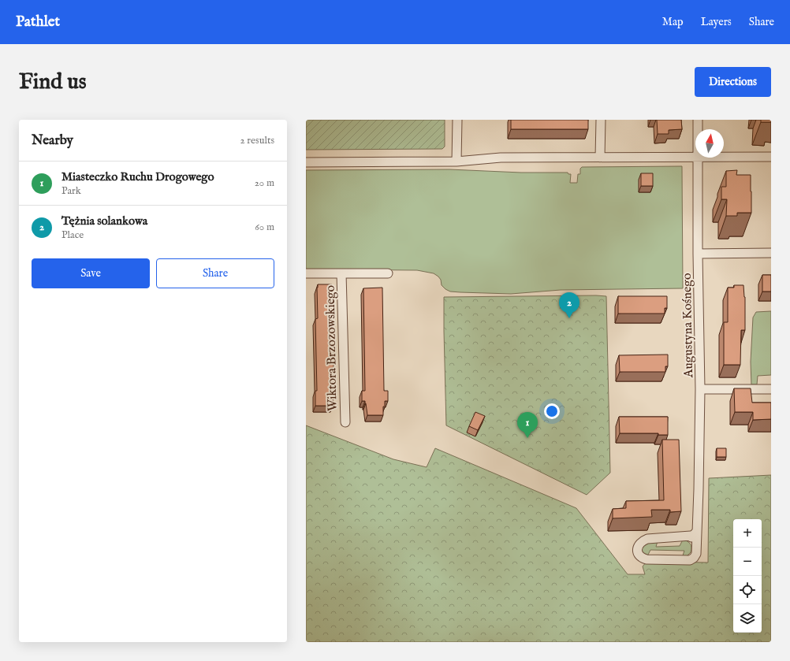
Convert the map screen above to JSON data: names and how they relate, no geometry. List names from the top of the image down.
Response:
{
  "streets": {
    "street": ["Augustyna Kośnego", "Wiktora Brzozowskiego"]
  },
  "north": "top",
  "page": {
    "header": "Pathlet",
    "nav": ["Map", "Layers", "Share"],
    "buttons": [
      "Directions",
      ["Save", "Share"]
    ],
    "title": "Find us",
    "heading": ["Nearby", "2 results"],
    "list": [
      {
        "mark": "1",
        "name": "Miasteczko Ruchu Drogowego",
        "note": "Park",
        "value": "20 m"
      },
      {
        "mark": "2",
        "name": "Tężnia solankowa",
        "note": "Place",
        "value": "60 m"
      }
    ],
    "pins": ["2", "1"],
    "map_buttons": ["+", "−"]
  }
}
